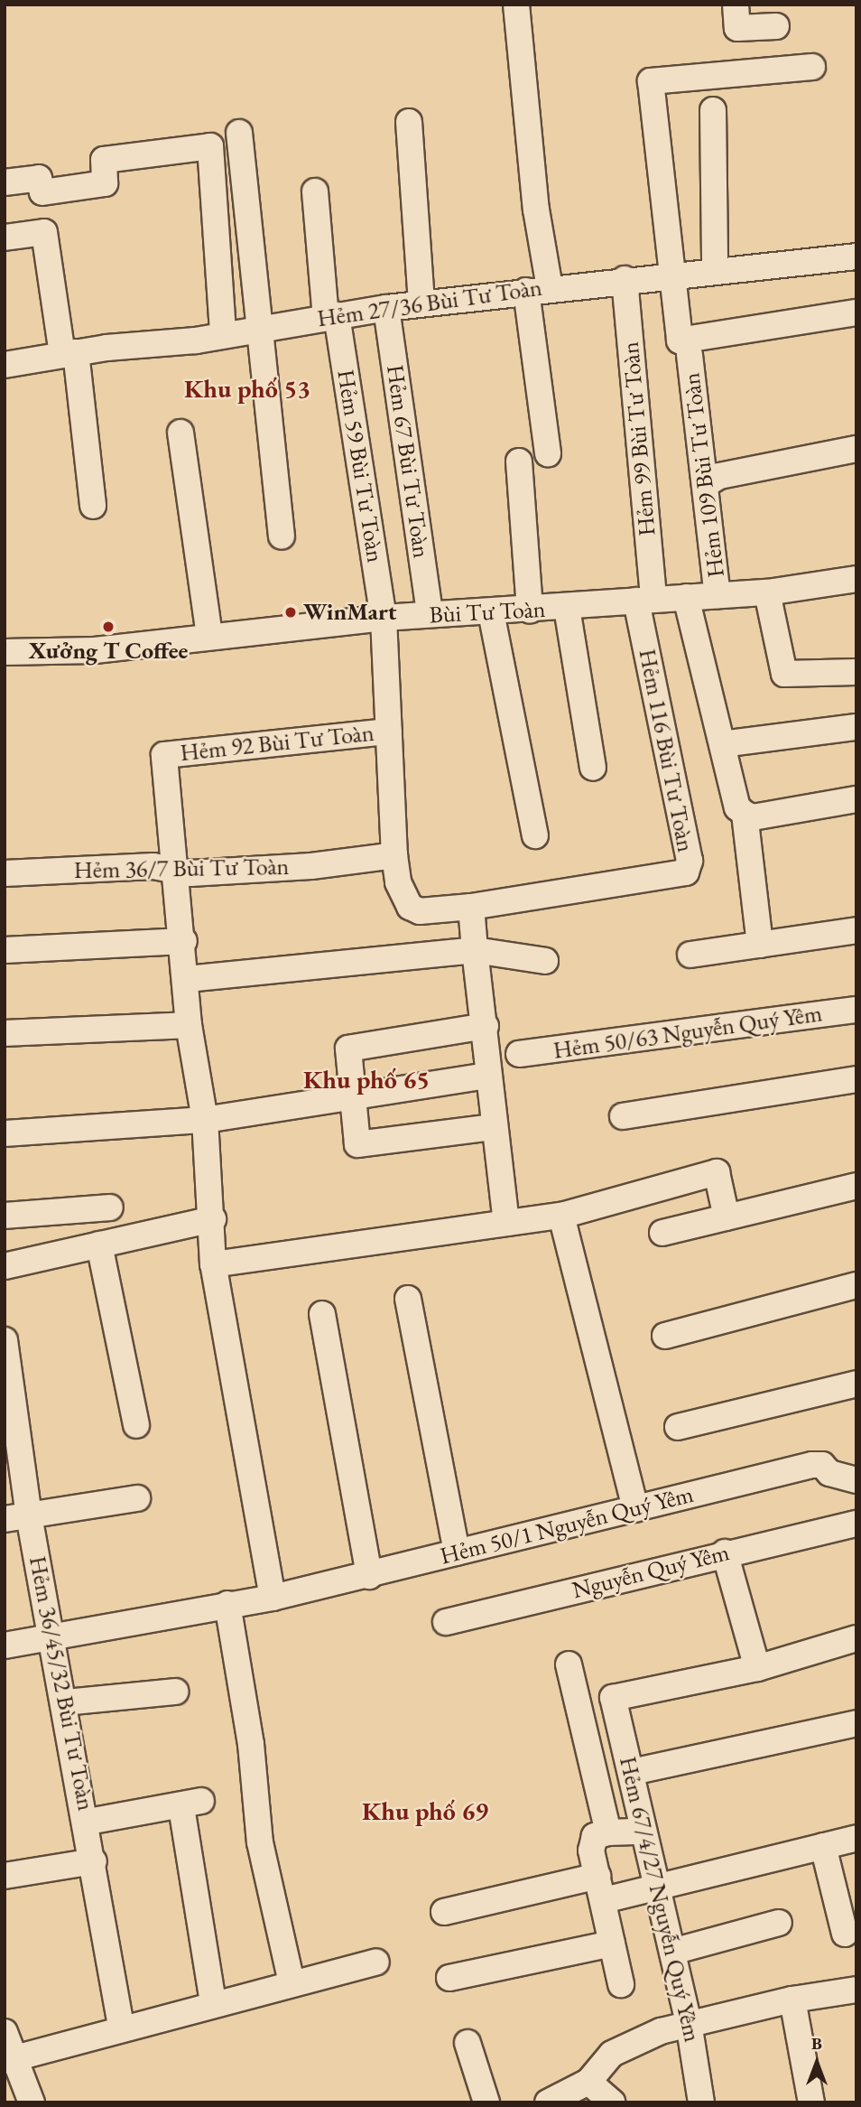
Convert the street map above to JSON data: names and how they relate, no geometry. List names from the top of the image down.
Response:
{
  "streets": {
    "street": [
      "Hẻm 27/36 Bùi Tư Toàn",
      "Hẻm 99 Bùi Tư Toàn",
      "Hẻm 67 Bùi Tư Toàn",
      "Hẻm 59 Bùi Tư Toàn",
      "Hẻm 109 Bùi Tư Toàn",
      "Bùi Tư Toàn",
      "Hẻm 92 Bùi Tư Toàn",
      "Hẻm 116 Bùi Tư Toàn",
      "Hẻm 36/7 Bùi Tư Toàn",
      "Hẻm 50/63 Nguyễn Quý Yêm",
      "Hẻm 50/1 Nguyễn Quý Yêm",
      "Nguyễn Quý Yêm",
      "Hẻm 36/45/32 Bùi Tư Toàn",
      "Hẻm 67/4/27 Nguyễn Quý Yêm"
    ]
  },
  "crossings": [
    ["Hẻm 27/36 Bùi Tư Toàn", "Hẻm 99 Bùi Tư Toàn"],
    ["Hẻm 27/36 Bùi Tư Toàn", "Hẻm 67 Bùi Tư Toàn"],
    ["Hẻm 27/36 Bùi Tư Toàn", "Hẻm 59 Bùi Tư Toàn"],
    ["Hẻm 99 Bùi Tư Toàn", "Bùi Tư Toàn"],
    ["Hẻm 99 Bùi Tư Toàn", "Hẻm 116 Bùi Tư Toàn"],
    ["Hẻm 67 Bùi Tư Toàn", "Bùi Tư Toàn"],
    ["Hẻm 59 Bùi Tư Toàn", "Bùi Tư Toàn"],
    ["Hẻm 59 Bùi Tư Toàn", "Hẻm 92 Bùi Tư Toàn"],
    ["Hẻm 109 Bùi Tư Toàn", "Bùi Tư Toàn"],
    ["Bùi Tư Toàn", "Hẻm 92 Bùi Tư Toàn"],
    ["Bùi Tư Toàn", "Hẻm 116 Bùi Tư Toàn"],
    ["Hẻm 92 Bùi Tư Toàn", "Hẻm 36/7 Bùi Tư Toàn"],
    ["Hẻm 50/1 Nguyễn Quý Yêm", "Hẻm 36/45/32 Bùi Tư Toàn"]
  ],
  "districts": ["Khu phố 53", "Khu phố 65", "Khu phố 69"],
  "places": ["WinMart", "Xưởng T Coffee"],
  "north": "top"
}
